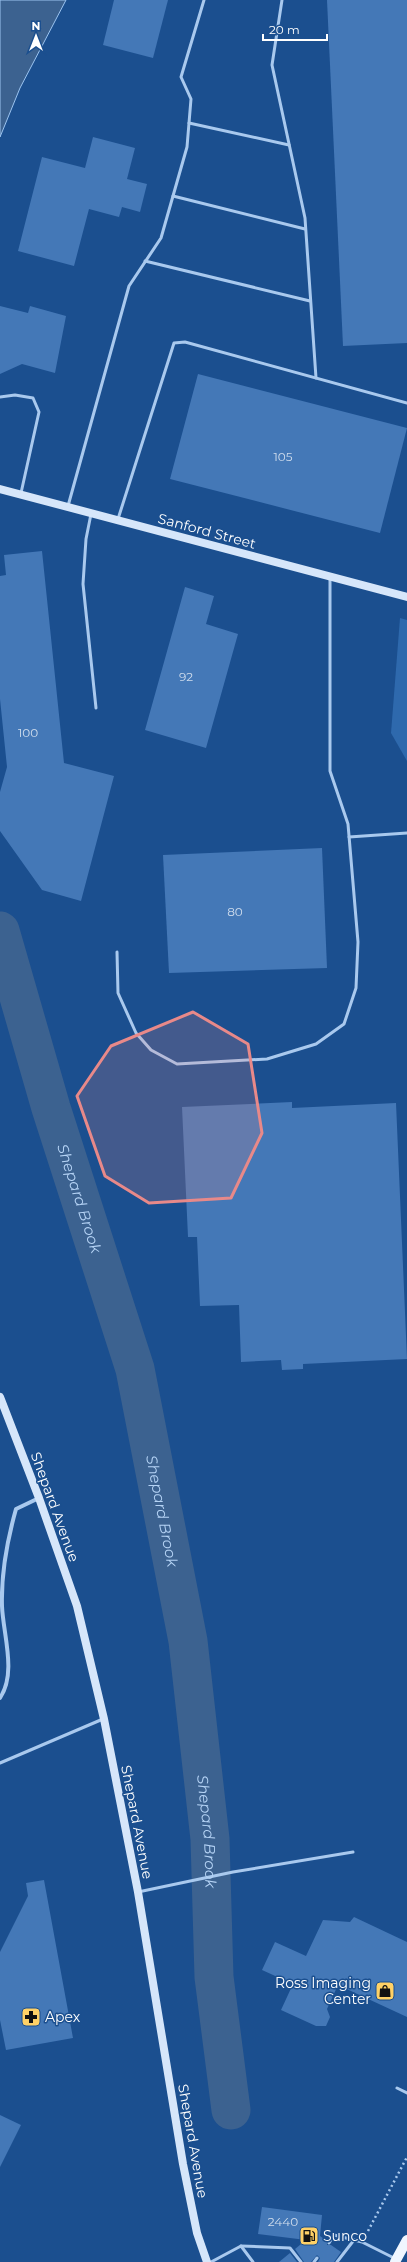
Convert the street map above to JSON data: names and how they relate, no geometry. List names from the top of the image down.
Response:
{
  "streets": {
    "main road": ["Sanford Street", "Shepard Avenue"]
  },
  "water": ["Shepard Brook"],
  "places": {
    "shop": ["Ross Imaging Center"],
    "pharmacy": ["Apex"],
    "fuel station": ["Sunco"]
  },
  "house_numbers": [
    "105",
    "92",
    "100",
    "80",
    "2440"
  ],
  "scale_bar": "20 m",
  "north": "top"
}
